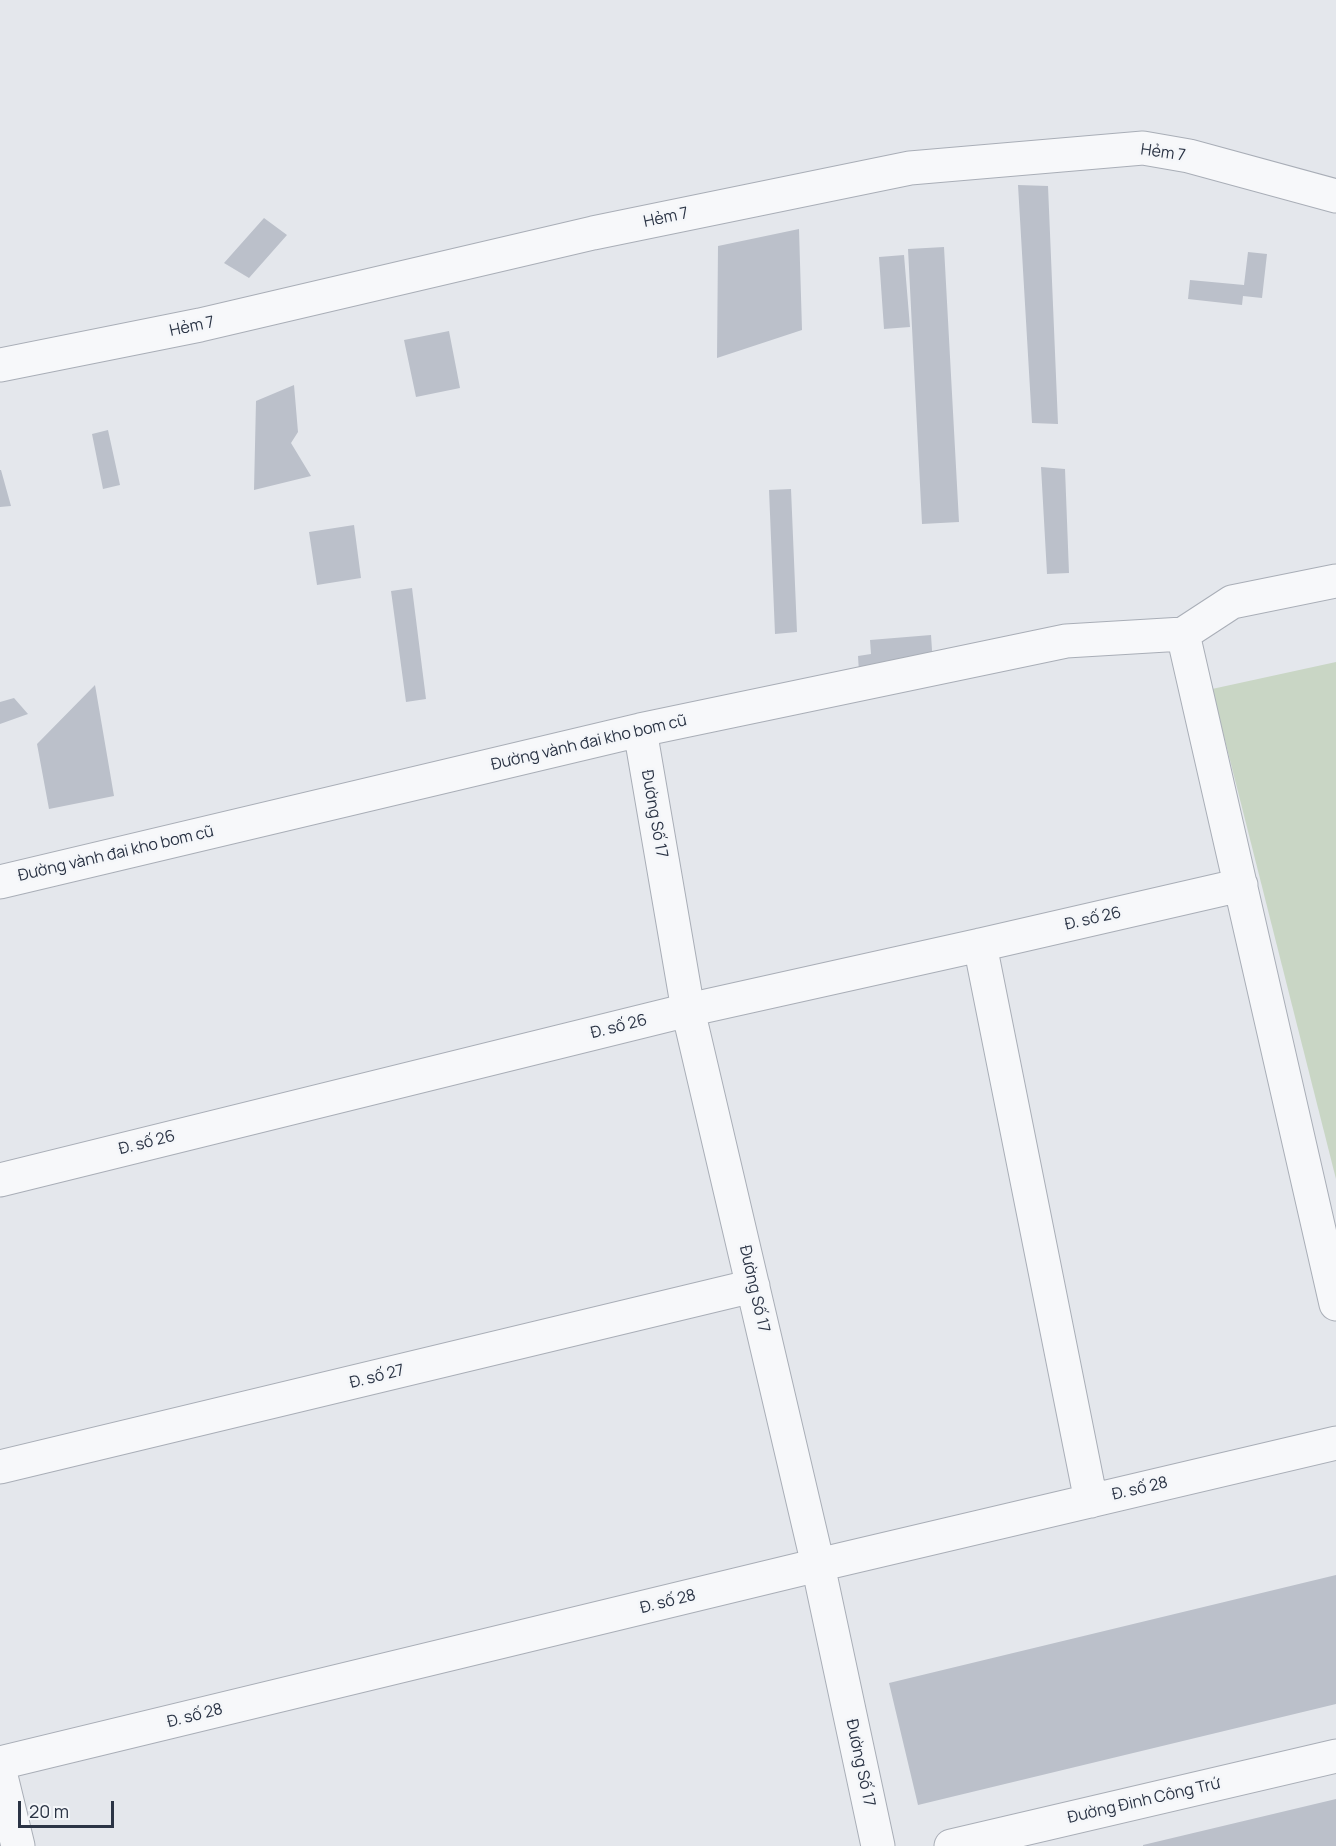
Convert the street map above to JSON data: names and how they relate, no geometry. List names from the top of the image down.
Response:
{
  "streets": {
    "street": [
      "Hẻm 7",
      "Đường vành đai kho bom cũ",
      "Đường Số 17",
      "Đ. số 26",
      "Đ. số 27",
      "Đ. số 28",
      "Đường Đinh Công Trứ"
    ]
  },
  "crossings": [
    ["Đường vành đai kho bom cũ", "Đường Số 17"],
    ["Đường Số 17", "Đ. số 26"],
    ["Đường Số 17", "Đ. số 27"],
    ["Đường Số 17", "Đ. số 28"]
  ],
  "scale_bar": "20 m"
}
